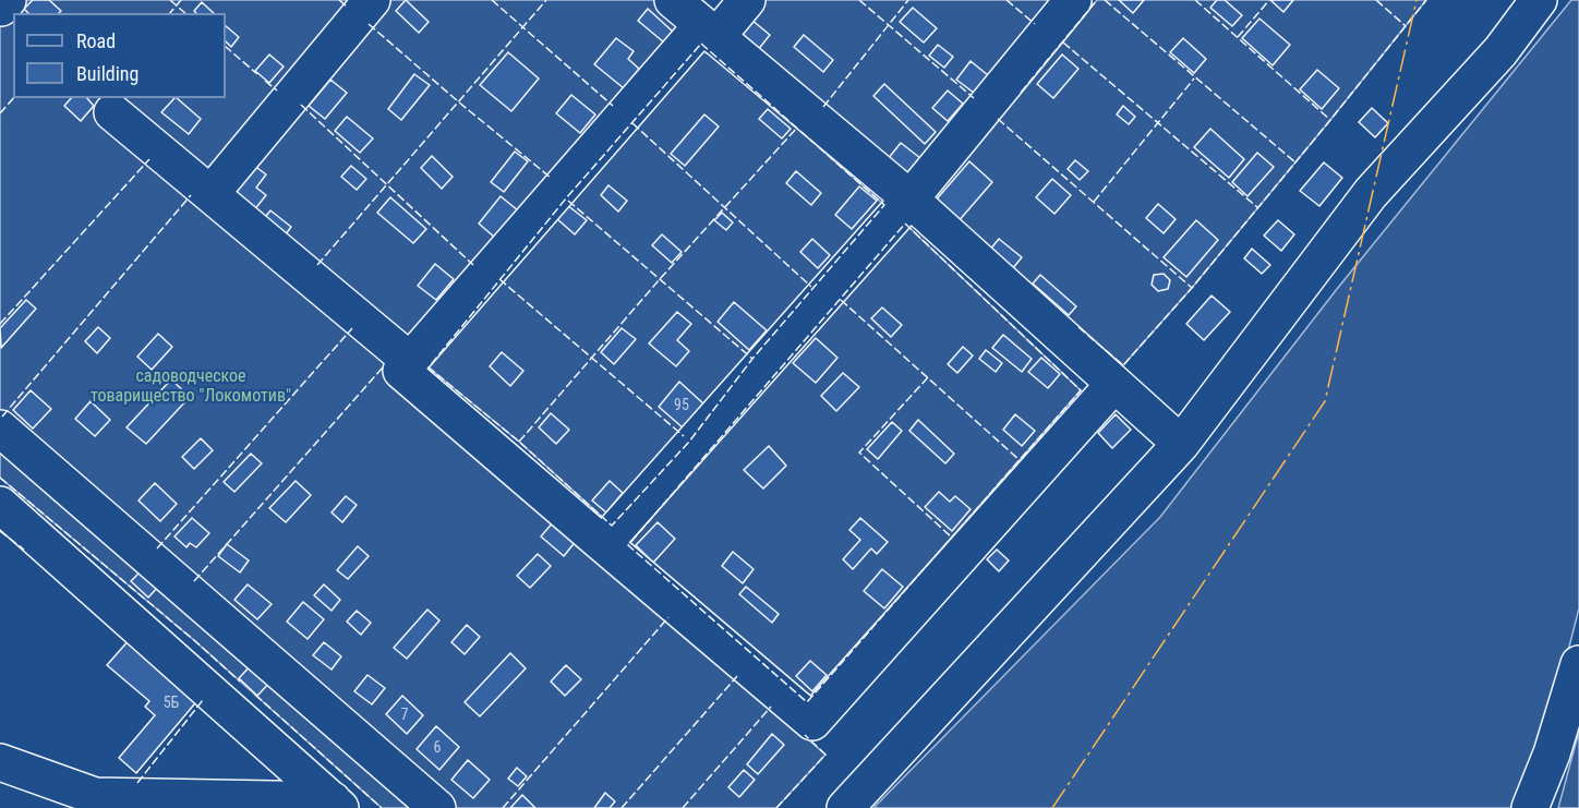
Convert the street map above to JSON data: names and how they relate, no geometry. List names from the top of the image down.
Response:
{
  "parks": ["садоводческое товарищество \"Локомотив\""],
  "house_numbers": [
    "95",
    "5Б",
    "7",
    "6"
  ],
  "legend": ["Road", "Building"]
}
